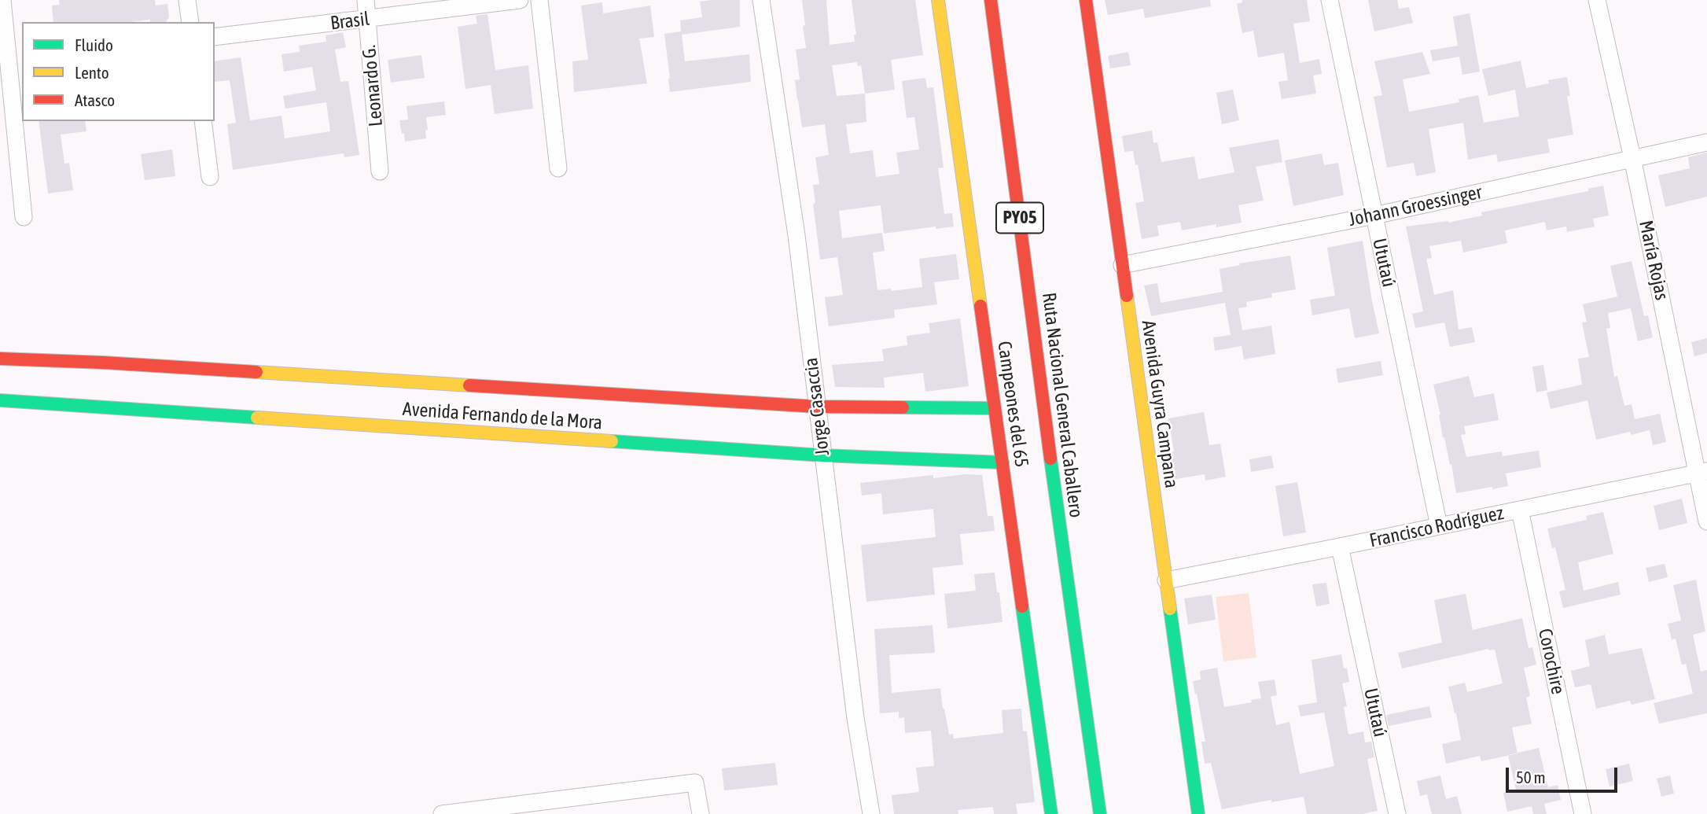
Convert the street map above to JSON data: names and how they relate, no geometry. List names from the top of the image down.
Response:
{
  "streets": {
    "main road": [
      "PY05",
      "Campeones del 65",
      "Avenida Guyra Campana",
      "Ruta Nacional General Caballero",
      "Avenida Fernando de la Mora"
    ],
    "street": [
      "Brasil",
      "Leonardo G.",
      "Johann Groessinger",
      "María Rojas",
      "Ututaú",
      "Jorge Casaccia",
      "Francisco Rodríguez",
      "Corochire"
    ]
  },
  "crossings": [
    ["Brasil", "Leonardo G."],
    ["Johann Groessinger", "María Rojas"],
    ["Johann Groessinger", "Ututaú"],
    ["Johann Groessinger", "Avenida Guyra Campana"],
    ["María Rojas", "Francisco Rodríguez"],
    ["Ututaú", "Francisco Rodríguez"],
    ["Campeones del 65", "Avenida Fernando de la Mora"],
    ["Avenida Guyra Campana", "Francisco Rodríguez"],
    ["Jorge Casaccia", "Avenida Fernando de la Mora"],
    ["Francisco Rodríguez", "Corochire"]
  ],
  "legend": ["Fluido", "Lento", "Atasco"],
  "scale_bar": "50 m"
}
